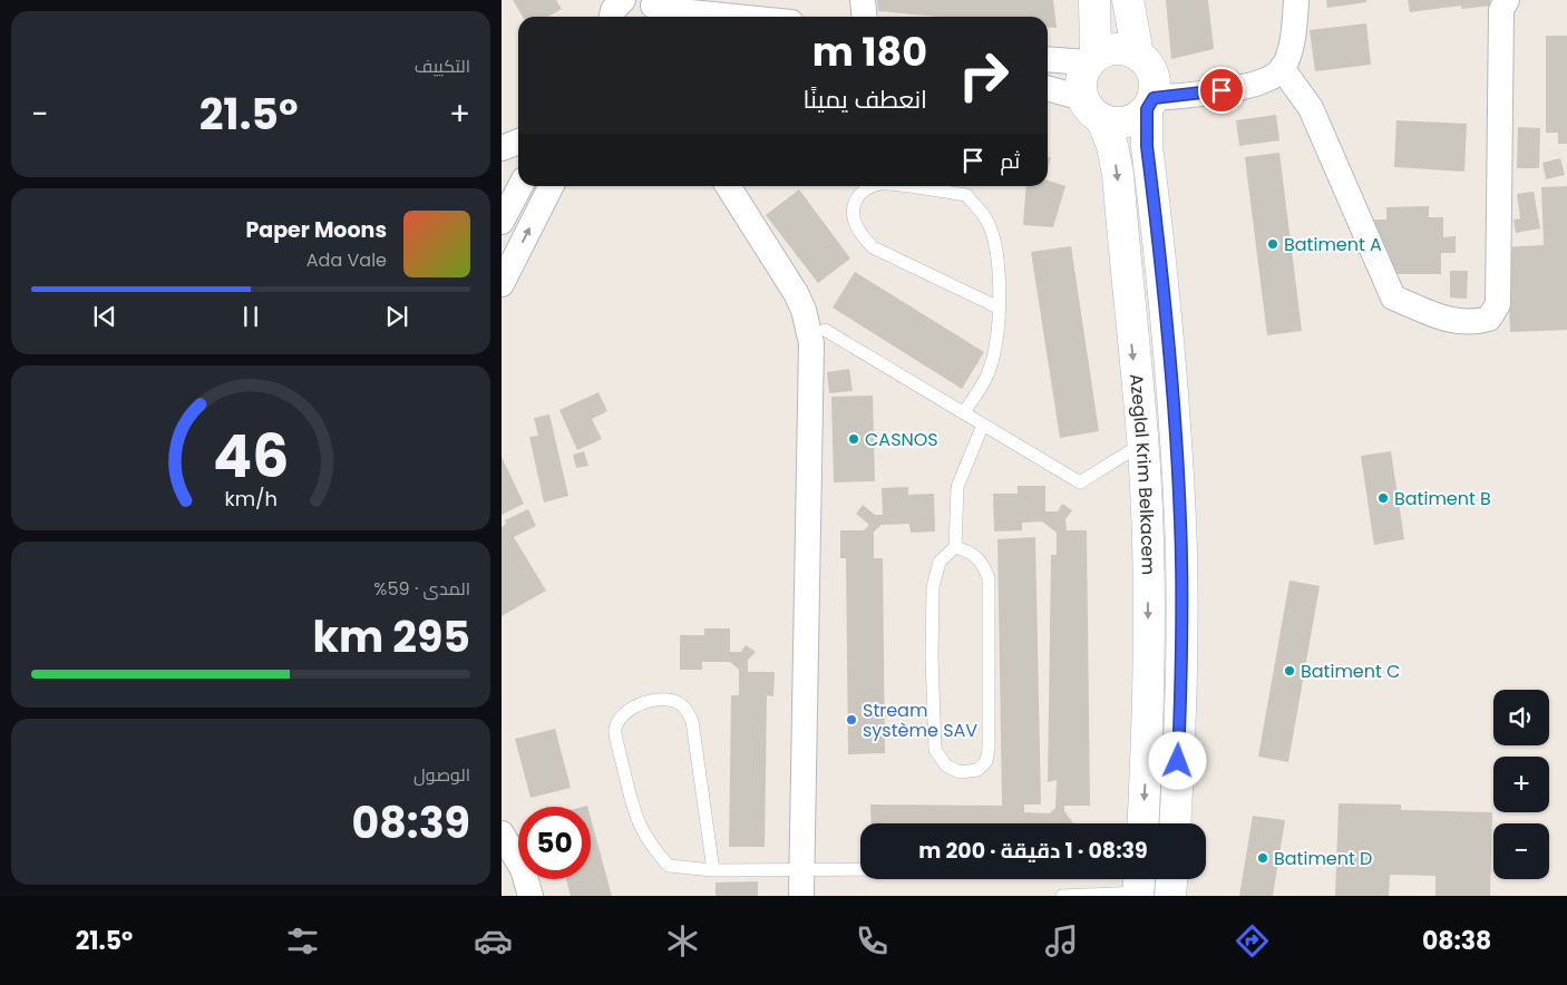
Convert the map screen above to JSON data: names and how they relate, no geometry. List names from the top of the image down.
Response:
{
  "streets": {
    "main road": ["Azeglal Krim Belkacem"]
  },
  "places": [
    "Batiment A",
    "CASNOS",
    "Batiment B",
    "Batiment C",
    "Stream système SAV",
    "Batiment D"
  ],
  "page": {
    "tile": [
      "التكييف",
      ["المدى · 59%", "295 km"],
      ["الوصول", "08:39"]
    ],
    "turn": ["180 m", "انعطف يمينًا"],
    "heat": ["−", "21.5°", "+"],
    "then": "ثم",
    "song": ["Paper Moons", "Ada Vale"],
    "map_buttons": ["+", "−"],
    "limit": "50",
    "trip": "08:39 · 1 دقيقة · 200 m",
    "tabs": ["08:38", "21.5°"],
    "gauge": ["46", "km/h"]
  }
}
